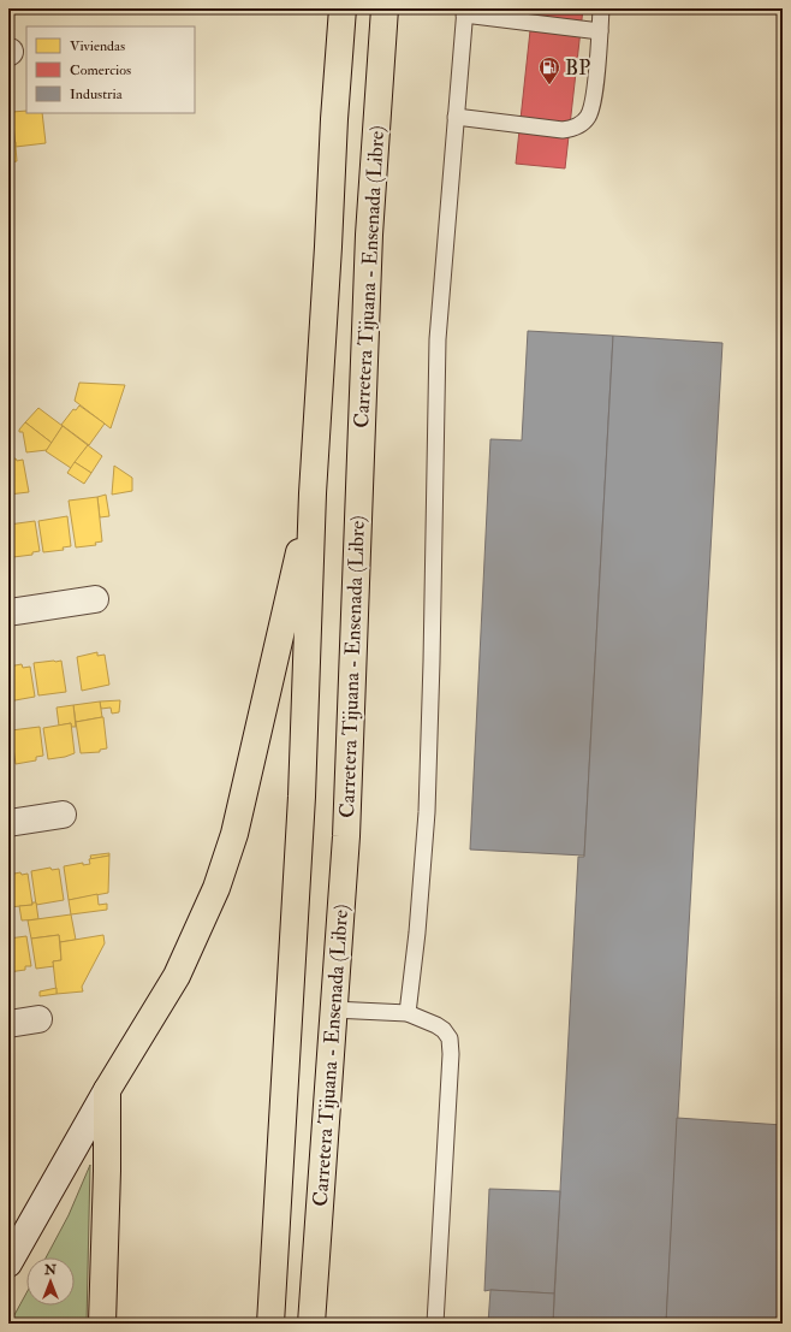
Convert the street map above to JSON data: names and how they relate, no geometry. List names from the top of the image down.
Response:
{
  "streets": {
    "highway": ["Carretera Tijuana - Ensenada (Libre)"]
  },
  "places": {
    "fuel station": ["BP"]
  },
  "legend": ["Viviendas", "Comercios", "Industria"],
  "north": "top"
}
